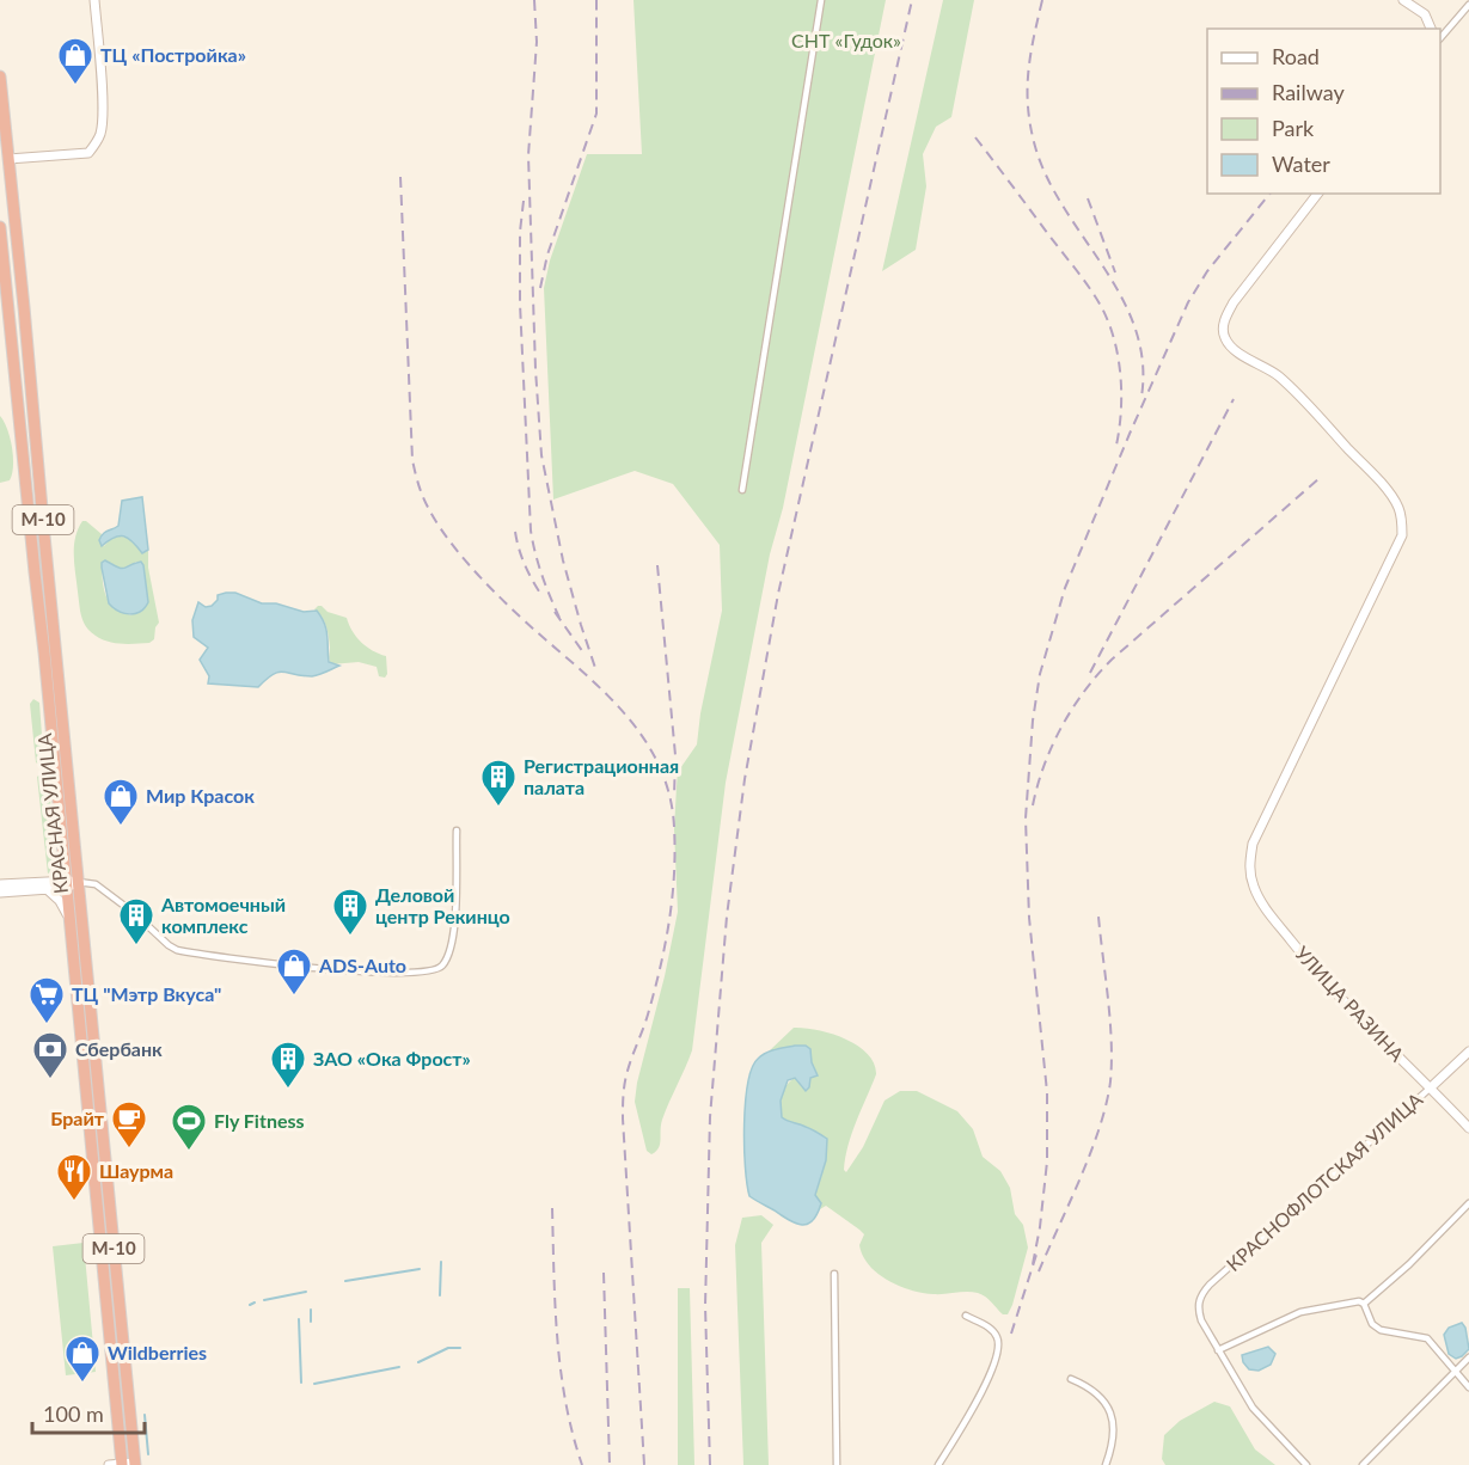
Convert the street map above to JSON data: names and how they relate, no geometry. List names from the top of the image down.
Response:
{
  "streets": {
    "highway": ["М-10", "КРАСНАЯ УЛИЦА"],
    "street": ["УЛИЦА РАЗИНА", "КРАСНОФЛОТСКАЯ УЛИЦА"]
  },
  "crossings": [
    ["М-10", "КРАСНАЯ УЛИЦА"],
    ["УЛИЦА РАЗИНА", "КРАСНОФЛОТСКАЯ УЛИЦА"]
  ],
  "parks": ["СНТ «Гудок»"],
  "places": {
    "shop": [
      "ТЦ «Постройка»",
      "Мир Красок",
      "ADS-Auto",
      "Wildberries"
    ],
    "building": [
      "Регистрационная палата",
      "Деловой центр Рекинцо",
      "Автомоечный комплекс",
      "ЗАО «Ока Фрост»"
    ],
    "supermarket": ["ТЦ \"Мэтр Вкуса\""],
    "bank": ["Сбербанк"],
    "cafe": ["Брайт"],
    "sports": ["Fly Fitness"],
    "restaurant": ["Шаурма"]
  },
  "legend": [
    "Road",
    "Railway",
    "Park",
    "Water"
  ],
  "scale_bar": "100 m"
}
